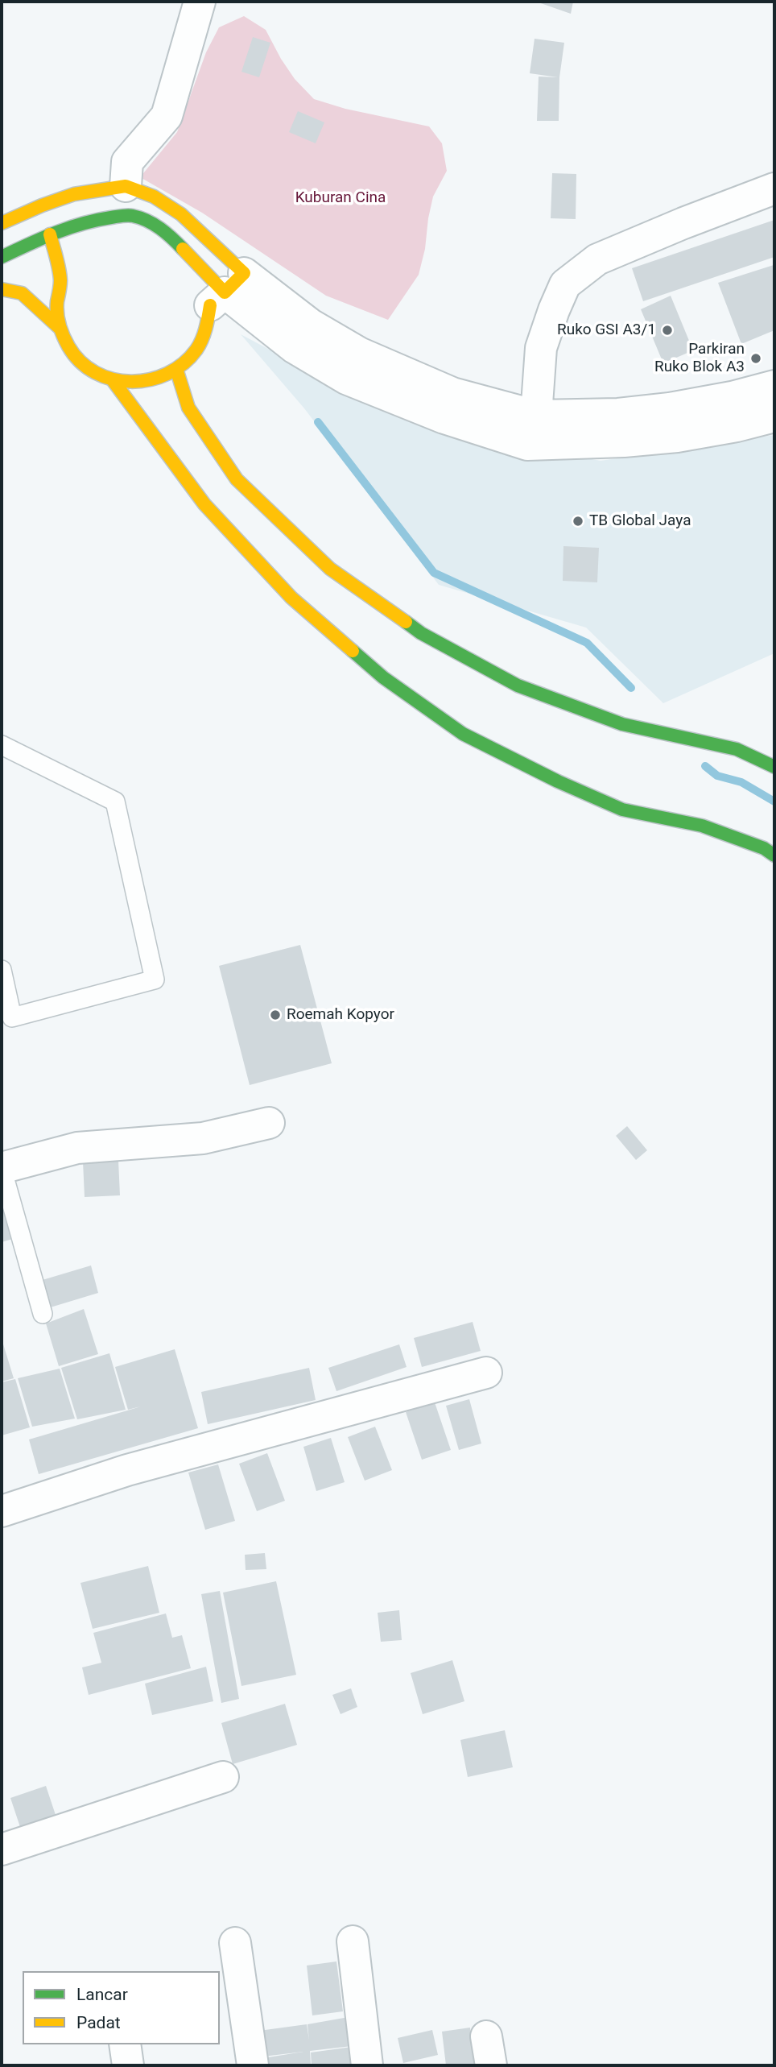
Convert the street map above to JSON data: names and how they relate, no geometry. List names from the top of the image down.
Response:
{
  "parks": ["Kuburan Cina"],
  "places": [
    "Ruko GSI A3/1",
    "Parkiran Ruko Blok A3",
    "TB Global Jaya",
    "Roemah Kopyor"
  ],
  "legend": ["Lancar", "Padat"]
}
